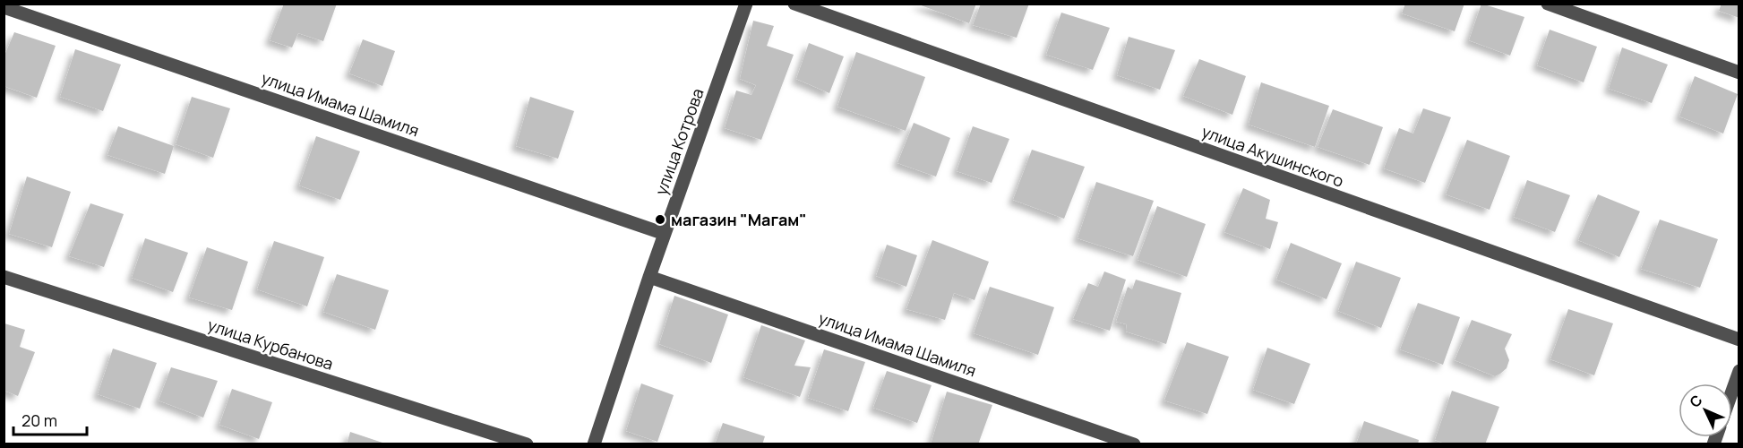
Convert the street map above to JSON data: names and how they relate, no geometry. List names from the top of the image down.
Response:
{
  "streets": {
    "street": [
      "улица Имама Шамиля",
      "улица Котрова",
      "улица Акушинского",
      "улица Курбанова"
    ]
  },
  "crossings": [
    ["улица Имама Шамиля", "улица Котрова"]
  ],
  "places": ["магазин \"Магам\""],
  "scale_bar": "20 m",
  "north": "top left"
}
